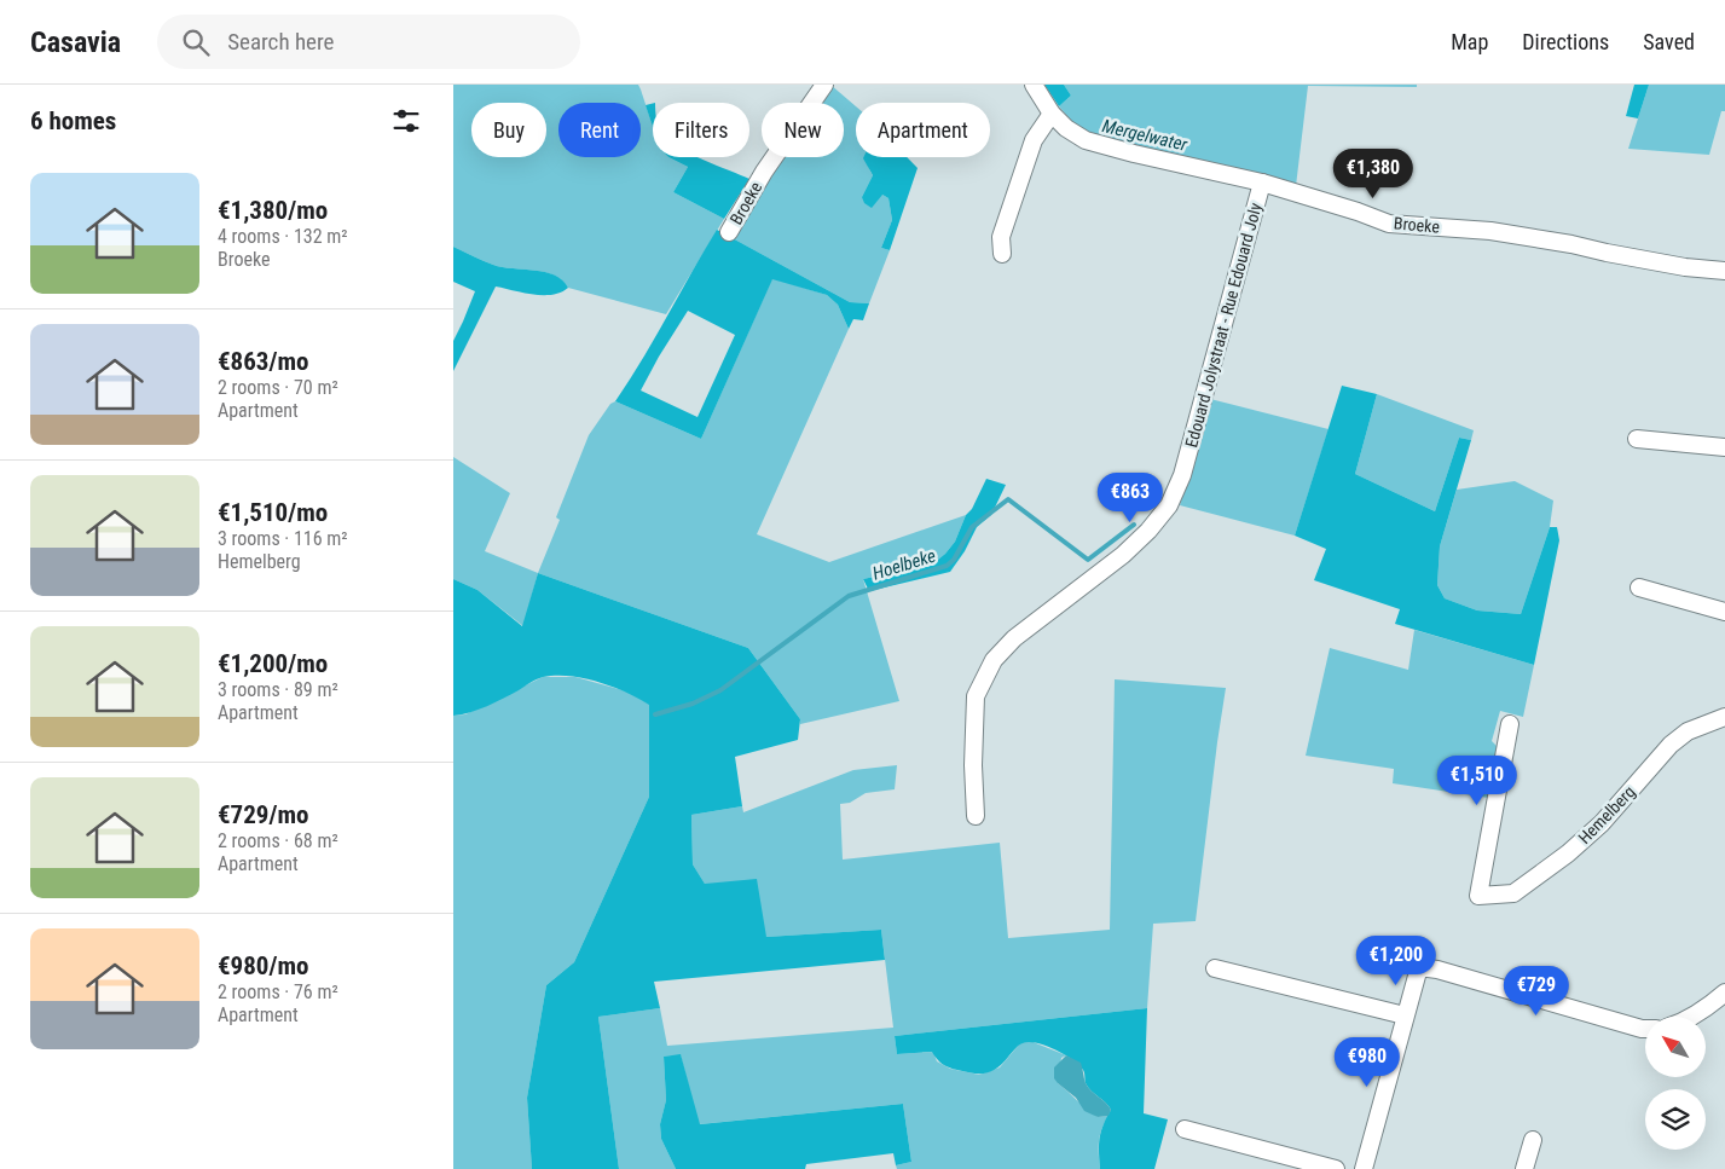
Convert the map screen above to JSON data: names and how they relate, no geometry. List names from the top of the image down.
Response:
{
  "streets": {
    "street": ["Broeke", "Edouard Jolystraat - Rue Edouard Joly", "Hemelberg"]
  },
  "crossings": [
    ["Broeke", "Edouard Jolystraat - Rue Edouard Joly"]
  ],
  "water": ["Mergelwater", "Hoelbeke"],
  "north": "top left",
  "page": {
    "header": "Casavia",
    "search": "Search here",
    "nav": ["Map", "Directions", "Saved"],
    "heading": "6 homes",
    "chip": [
      "Buy",
      "Rent",
      "Filters",
      "New",
      "Apartment"
    ],
    "price": [
      "€1,380",
      "€863",
      "€1,510",
      "€1,200",
      "€729",
      "€980"
    ],
    "list": [
      {
        "name": "€1,380/mo",
        "note": "4 rooms · 132 m² · Broeke"
      },
      {
        "name": "€863/mo",
        "note": "2 rooms · 70 m² · Apartment"
      },
      {
        "name": "€1,510/mo",
        "note": "3 rooms · 116 m² · Hemelberg"
      },
      {
        "name": "€1,200/mo",
        "note": "3 rooms · 89 m² · Apartment"
      },
      {
        "name": "€729/mo",
        "note": "2 rooms · 68 m² · Apartment"
      },
      {
        "name": "€980/mo",
        "note": "2 rooms · 76 m² · Apartment"
      }
    ]
  }
}
